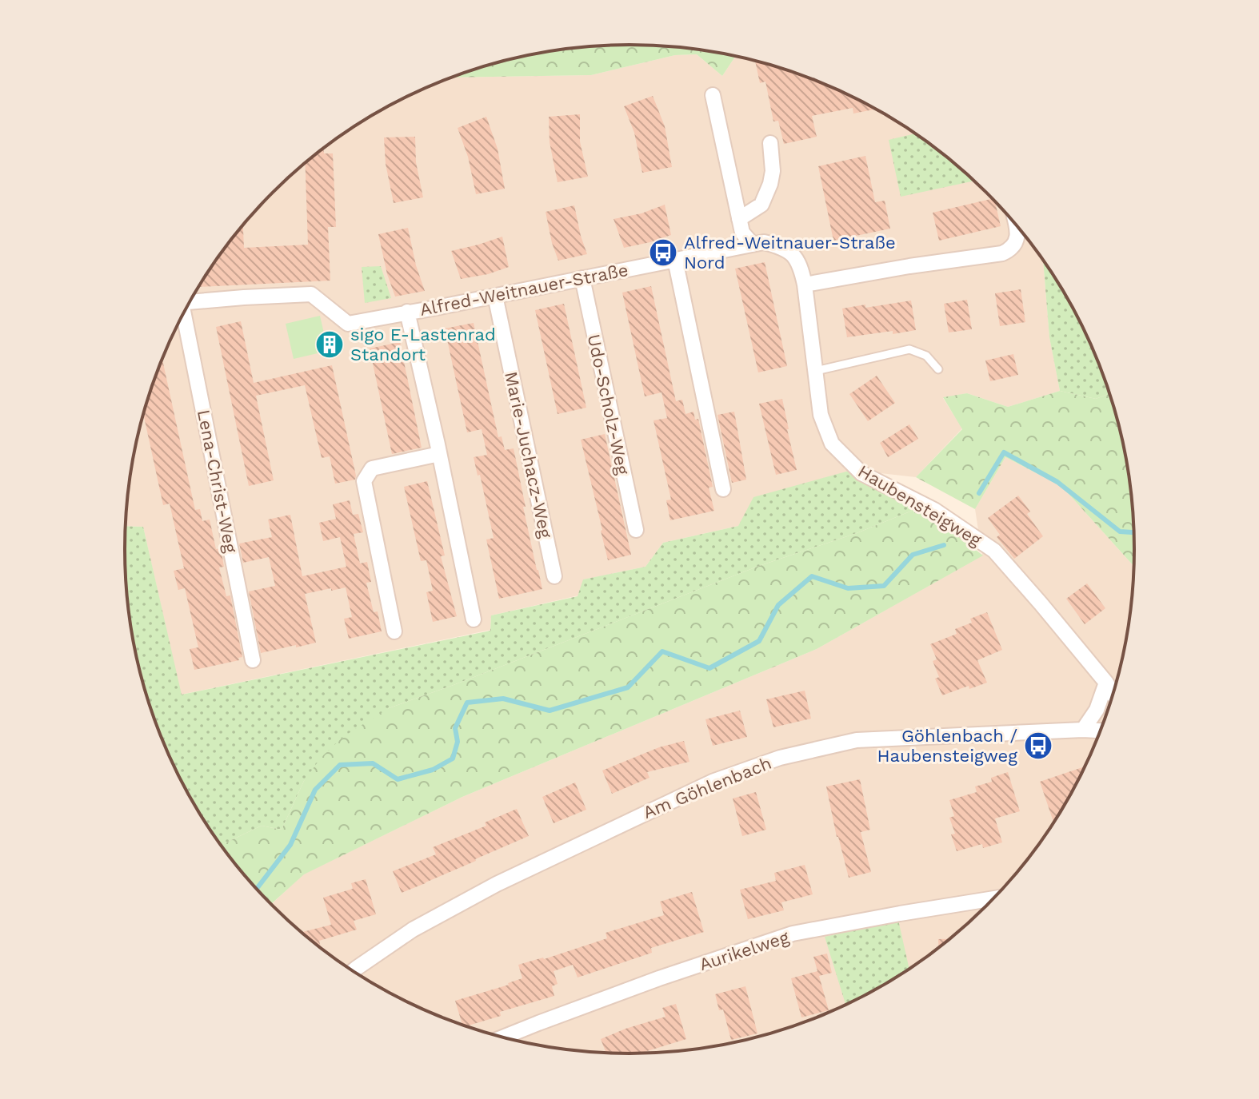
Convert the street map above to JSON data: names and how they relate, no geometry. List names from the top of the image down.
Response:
{
  "streets": {
    "street": [
      "Alfred-Weitnauer-Straße",
      "Udo-Scholz-Weg",
      "Marie-Juchacz-Weg",
      "Lena-Christ-Weg",
      "Haubensteigweg",
      "Am Göhlenbach",
      "Aurikelweg"
    ]
  },
  "crossings": [
    ["Alfred-Weitnauer-Straße", "Udo-Scholz-Weg"],
    ["Alfred-Weitnauer-Straße", "Marie-Juchacz-Weg"],
    ["Alfred-Weitnauer-Straße", "Haubensteigweg"]
  ],
  "places": {
    "bus stop": ["Alfred-Weitnauer-Straße Nord", "Göhlenbach / Haubensteigweg"],
    "building": ["sigo E-Lastenrad Standort"]
  }
}
